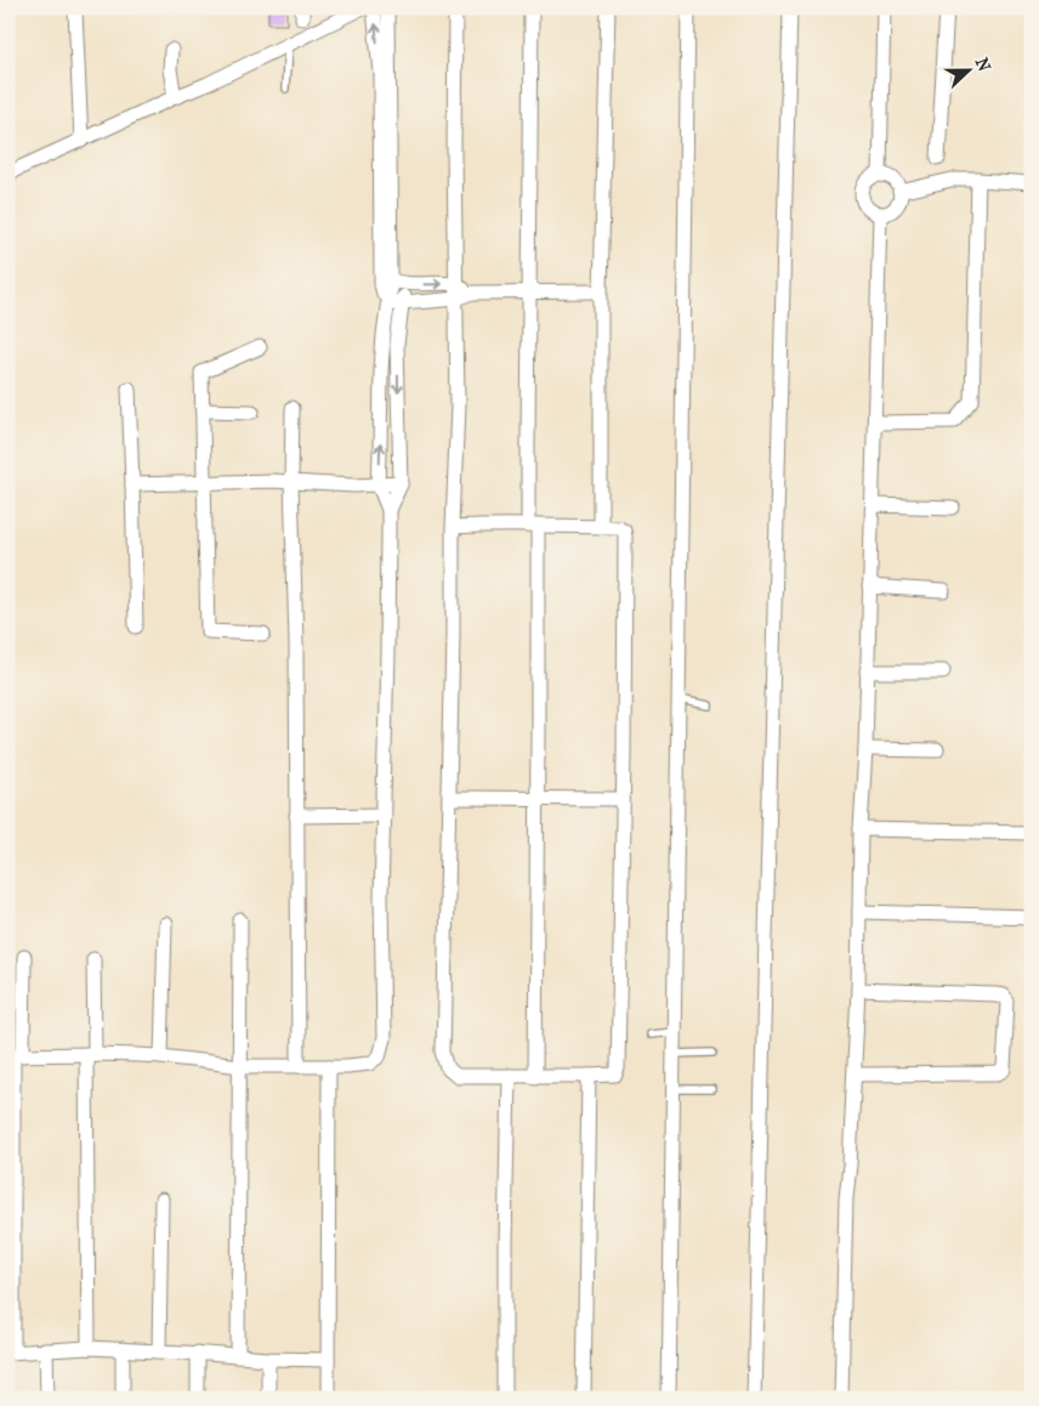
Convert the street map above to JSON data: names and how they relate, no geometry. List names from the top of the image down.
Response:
{
  "north": "right"
}
